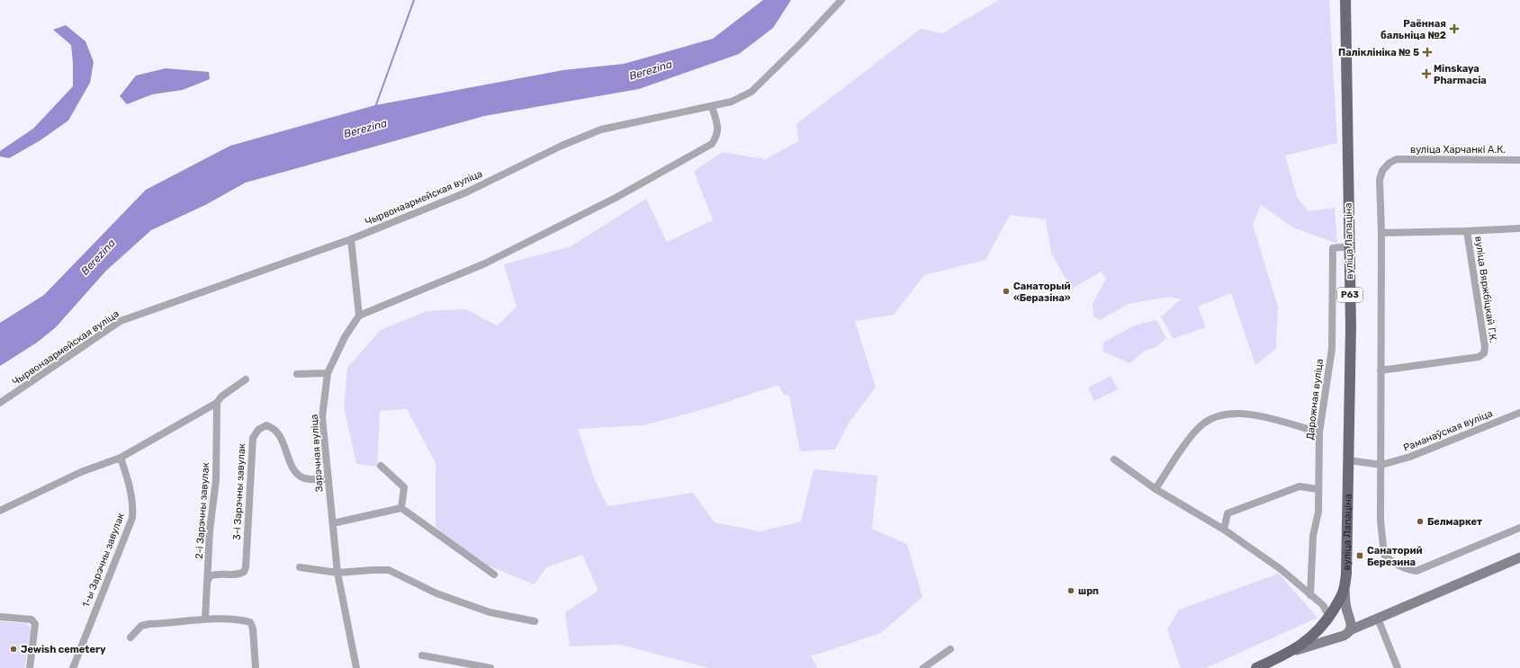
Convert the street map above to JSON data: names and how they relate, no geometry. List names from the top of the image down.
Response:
{
  "streets": {
    "main road": ["вуліца Лапаціна", "Р63"],
    "street": [
      "вуліца Харчанкі А.К.",
      "Чырвонаармейская вуліца",
      "вуліца Вяржбіцкай Г.К.",
      "Дарожная вуліца",
      "Раманаўская вуліца",
      "Зарэчная вуліца",
      "3-і Зарэчны завулак",
      "2-і Зарэчны завулак",
      "1-ы Зарэчны завулак"
    ]
  },
  "crossings": [
    ["вуліца Харчанкі А.К.", "вуліца Вяржбіцкай Г.К."],
    ["вуліца Лапаціна", "Дарожная вуліца"],
    ["Зарэчная вуліца", "3-і Зарэчны завулак"],
    ["3-і Зарэчны завулак", "2-і Зарэчны завулак"]
  ],
  "water": ["Berezina"],
  "places": {
    "health": ["Раённая бальніца №2", "Паліклініка № 5", "Minskaya Pharmacia"],
    "other": [
      "Санаторый «Беразіна»",
      "Белмаркет",
      "шрп",
      "Jewish cemetery"
    ],
    "transit": ["Санаторий Березина"]
  }
}
